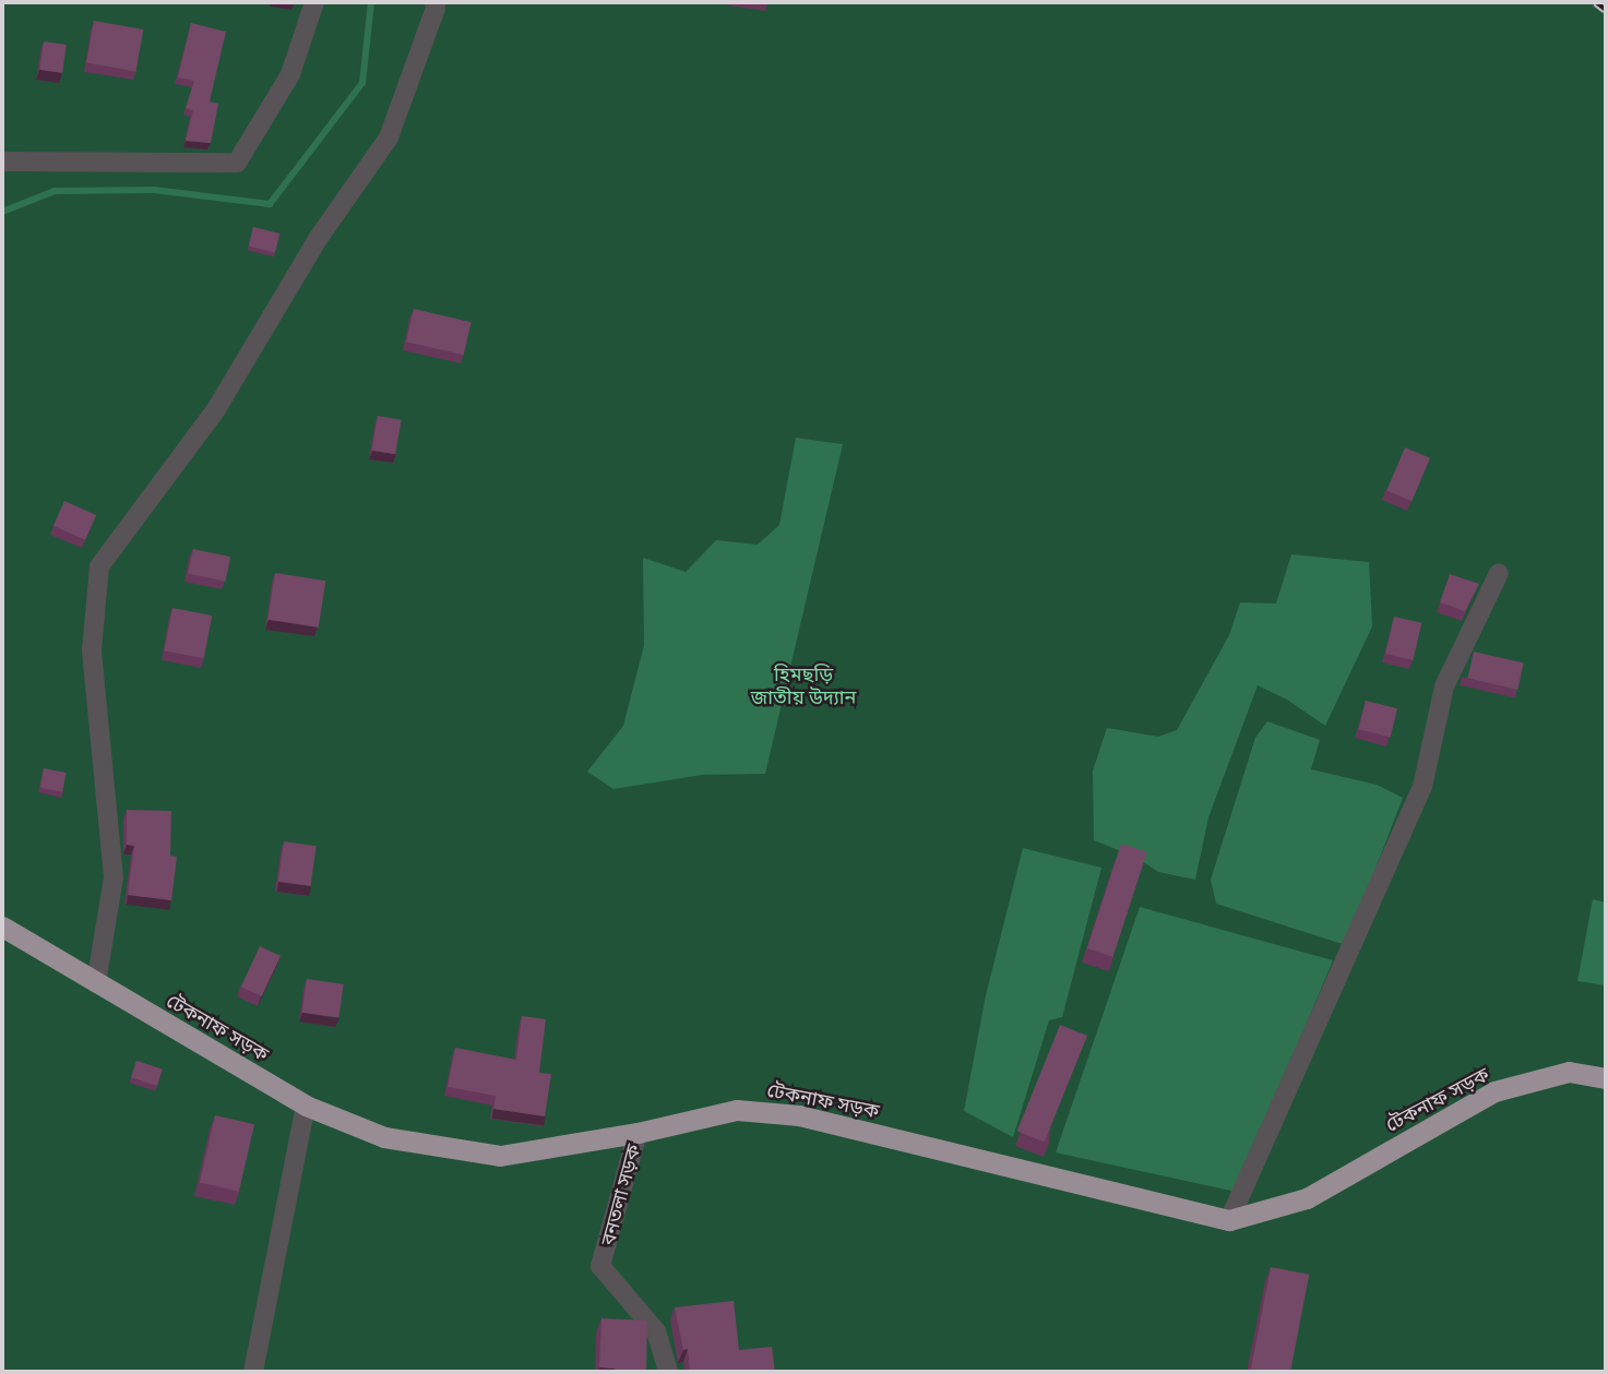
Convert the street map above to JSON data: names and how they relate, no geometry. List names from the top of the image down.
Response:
{
  "streets": {
    "highway": ["টেকনাফ সড়ক"],
    "street": ["বনতলা সড়ক"]
  },
  "crossings": [
    ["টেকনাফ সড়ক", "বনতলা সড়ক"]
  ],
  "parks": ["হিমছড়ি জাতীয় উদ্যান"]
}
